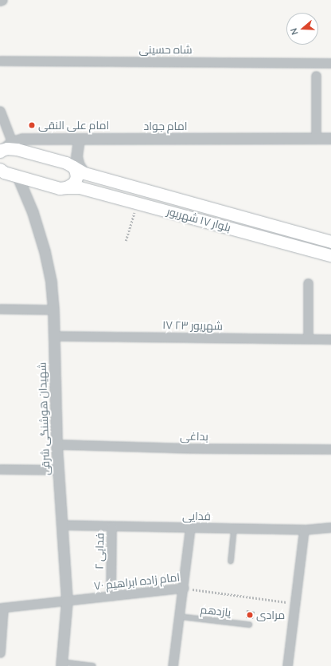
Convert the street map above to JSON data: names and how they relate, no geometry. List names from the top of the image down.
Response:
{
  "streets": {
    "main road": ["بلوار ۱۷ شهریور"],
    "street": [
      "شاه حسینی",
      "امام جواد",
      "۱۷ شهریور ۲۳",
      "شهیدان هوشنگی شرقی",
      "بداغی",
      "فدایی",
      "فدایی ۲",
      "امام زاده ابراهیم ۷۰"
    ],
    "lane": ["یازدهم"]
  },
  "crossings": [
    ["امام جواد", "بلوار ۱۷ شهریور"],
    ["بلوار ۱۷ شهریور", "شهیدان هوشنگی شرقی"],
    ["۱۷ شهریور ۲۳", "شهیدان هوشنگی شرقی"],
    ["شهیدان هوشنگی شرقی", "بداغی"],
    ["شهیدان هوشنگی شرقی", "فدایی"],
    ["شهیدان هوشنگی شرقی", "امام زاده ابراهیم ۷۰"],
    ["فدایی", "فدایی ۲"],
    ["فدایی ۲", "امام زاده ابراهیم ۷۰"]
  ],
  "places": ["امام علی النقی", "مرادی"],
  "north": "left"
}
